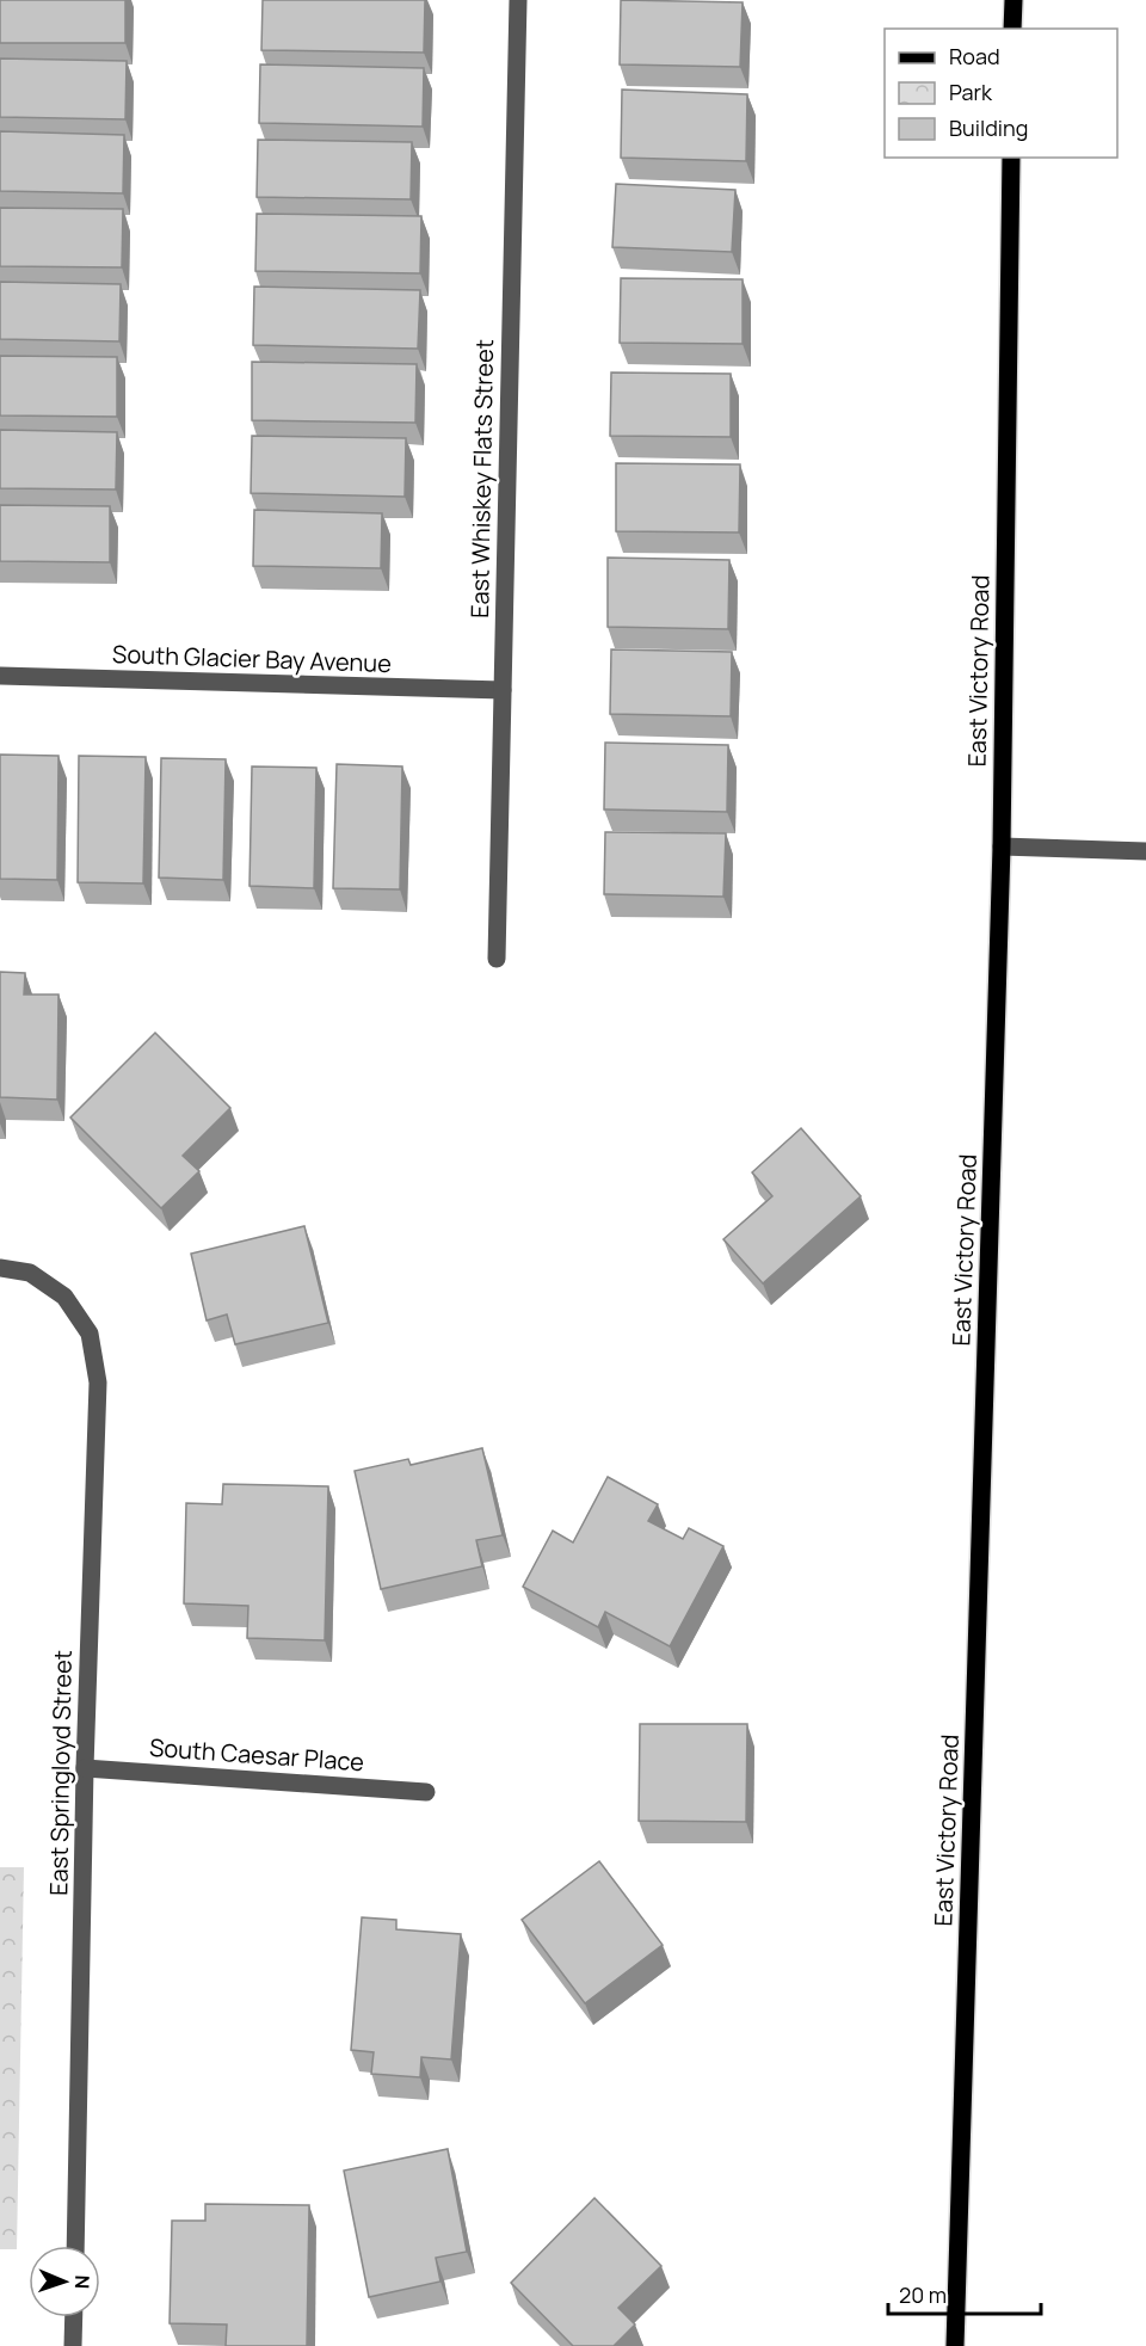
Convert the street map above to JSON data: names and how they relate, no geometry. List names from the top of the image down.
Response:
{
  "streets": {
    "main road": ["East Victory Road"],
    "street": [
      "East Whiskey Flats Street",
      "South Glacier Bay Avenue",
      "South Caesar Place",
      "East Springloyd Street"
    ]
  },
  "crossings": [
    ["East Whiskey Flats Street", "South Glacier Bay Avenue"],
    ["South Caesar Place", "East Springloyd Street"]
  ],
  "legend": ["Road", "Park", "Building"],
  "scale_bar": "20 m",
  "north": "right"
}
